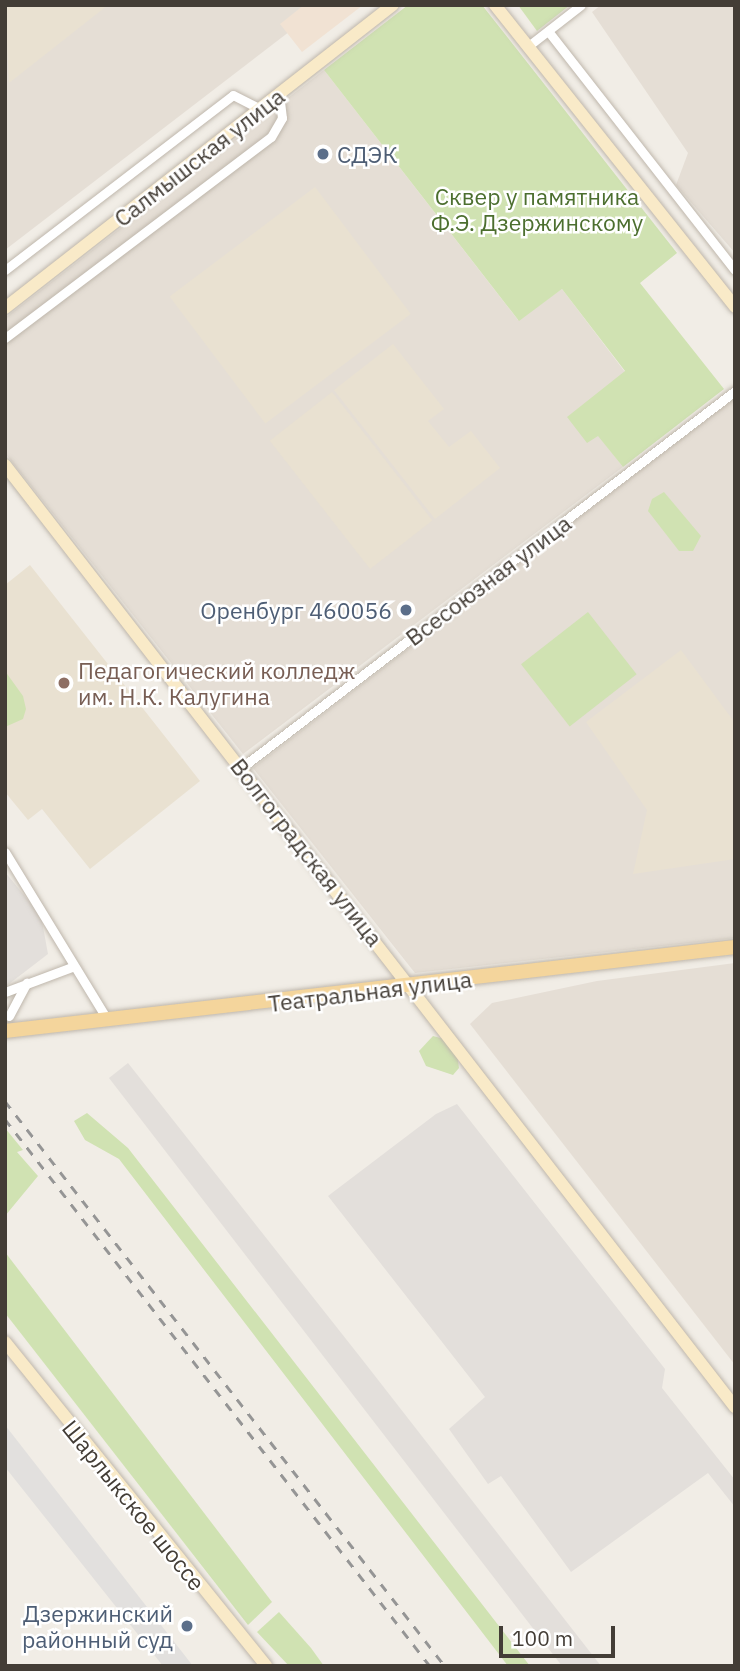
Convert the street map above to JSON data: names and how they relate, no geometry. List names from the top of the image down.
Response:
{
  "streets": {
    "main road": [
      "Салмышская улица",
      "Волгоградская улица",
      "Театральная улица",
      "Шарлыкское шоссе"
    ],
    "street": ["Всесоюзная улица"]
  },
  "crossings": [
    ["Всесоюзная улица", "Волгоградская улица"],
    ["Волгоградская улица", "Театральная улица"]
  ],
  "parks": ["Сквер у памятника Ф.Э. Дзержинскому"],
  "places": [
    "СДЭК",
    "Оренбург 460056",
    "Педагогический колледж им. Н.К. Калугина",
    "Дзержинский районный суд"
  ],
  "scale_bar": "100 m"
}
